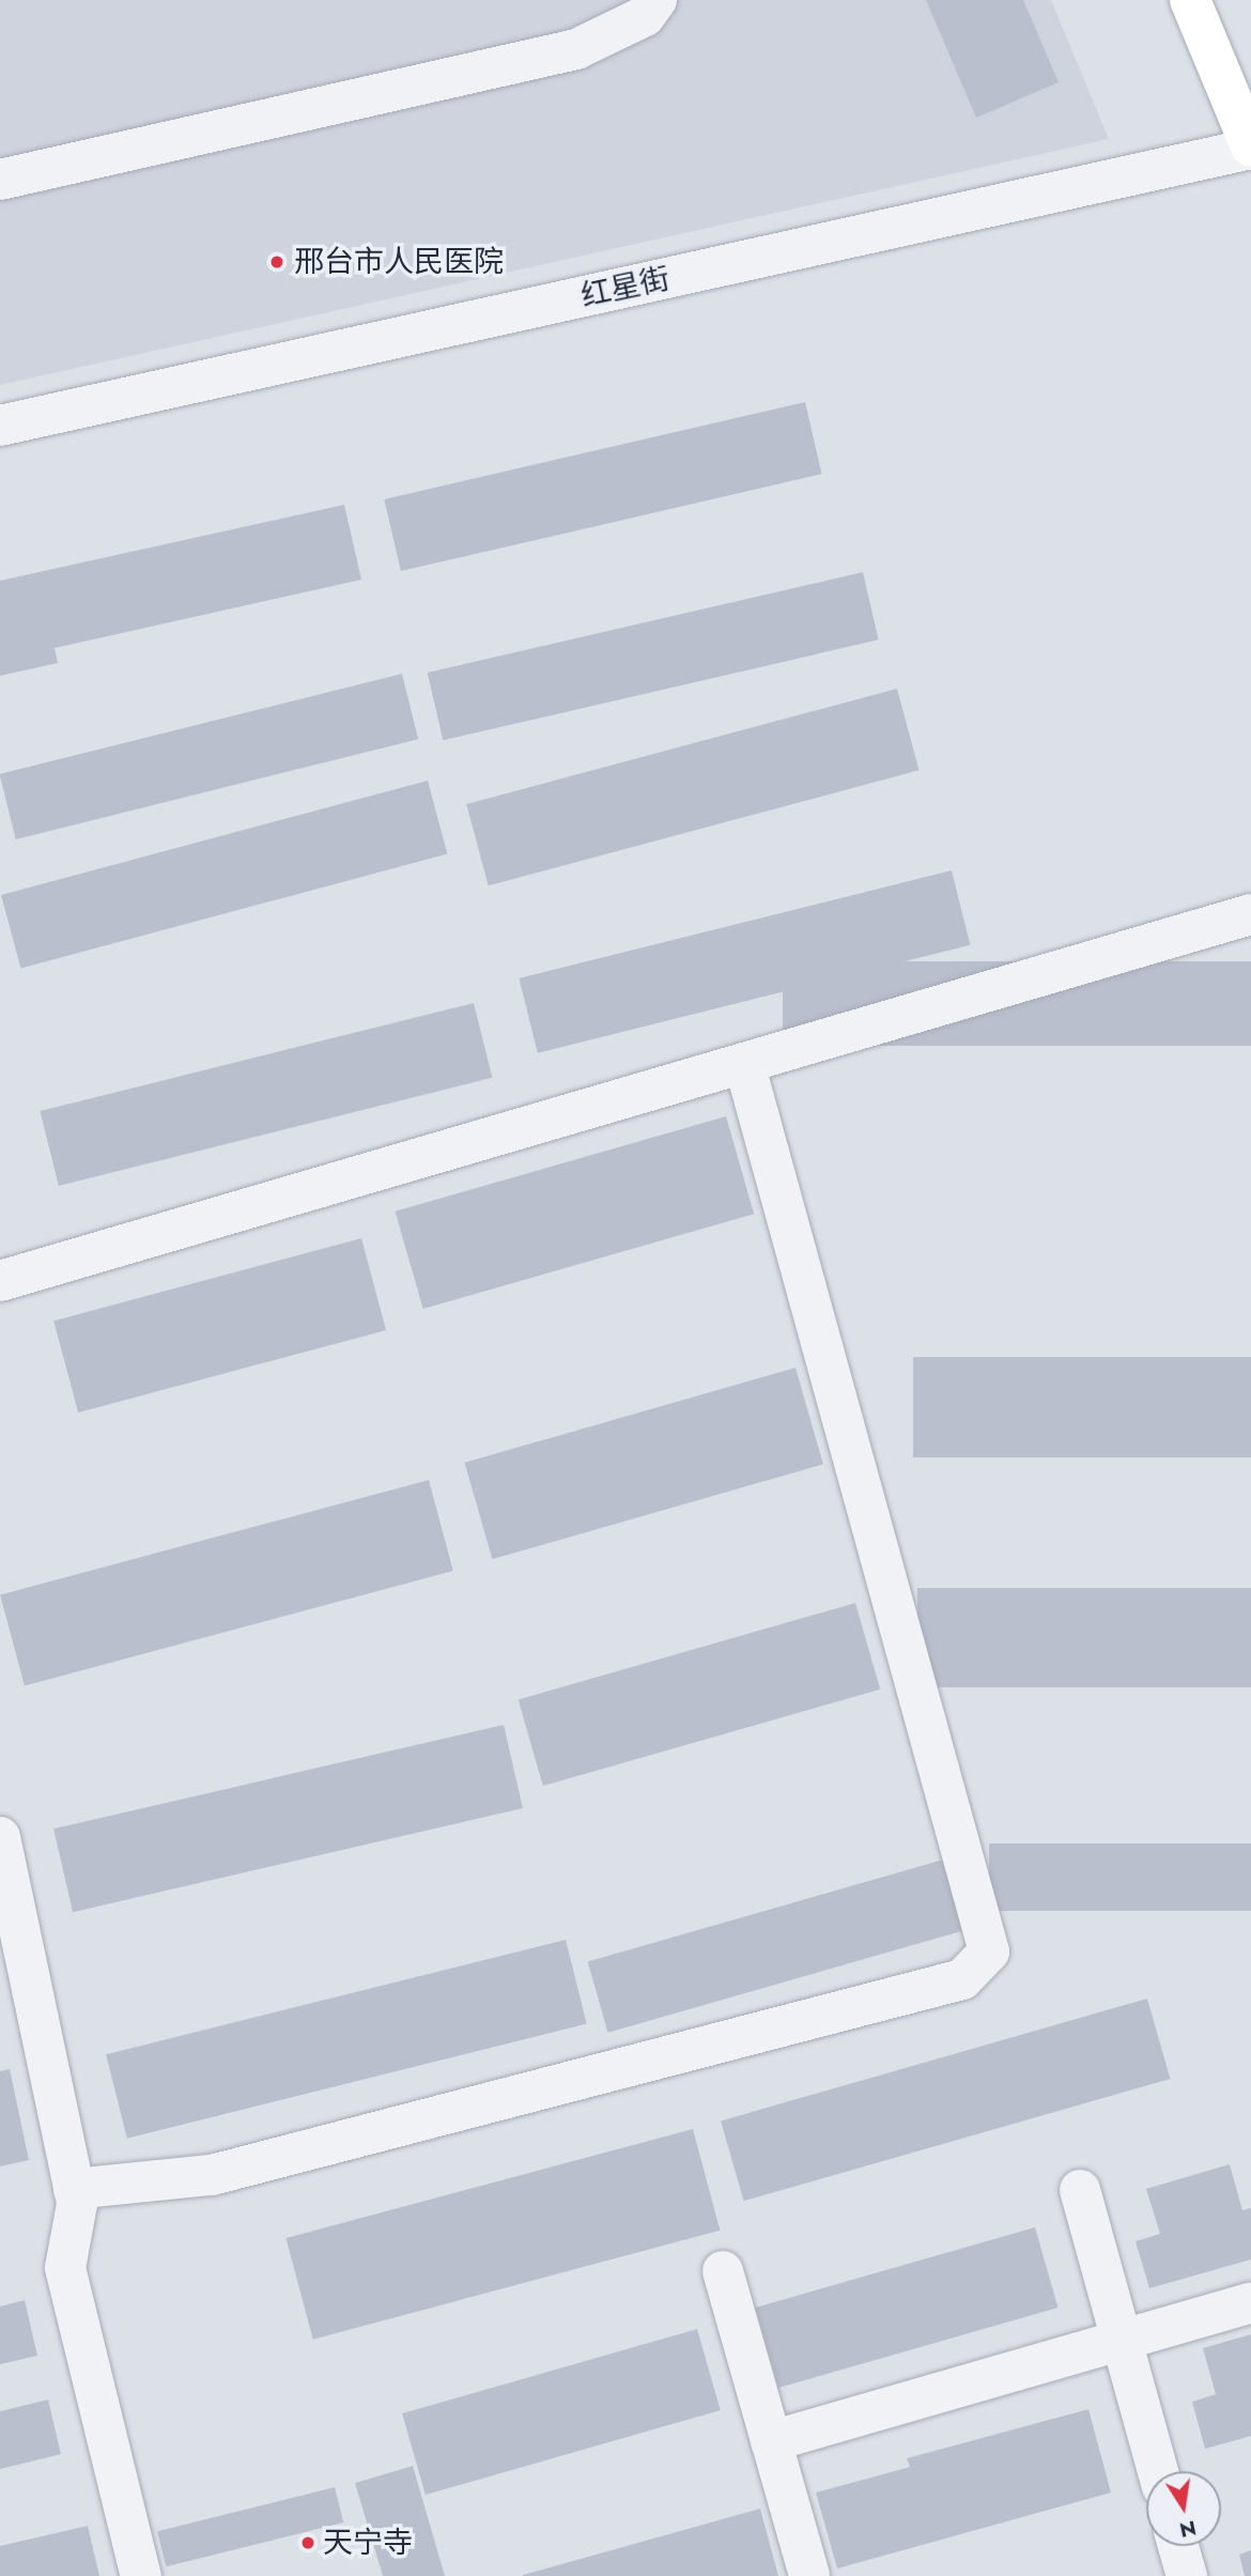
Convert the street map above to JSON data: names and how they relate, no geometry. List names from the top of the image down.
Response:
{
  "streets": {
    "street": ["红星街"]
  },
  "places": ["邢台市人民医院", "天宁寺"],
  "north": "bottom"
}
